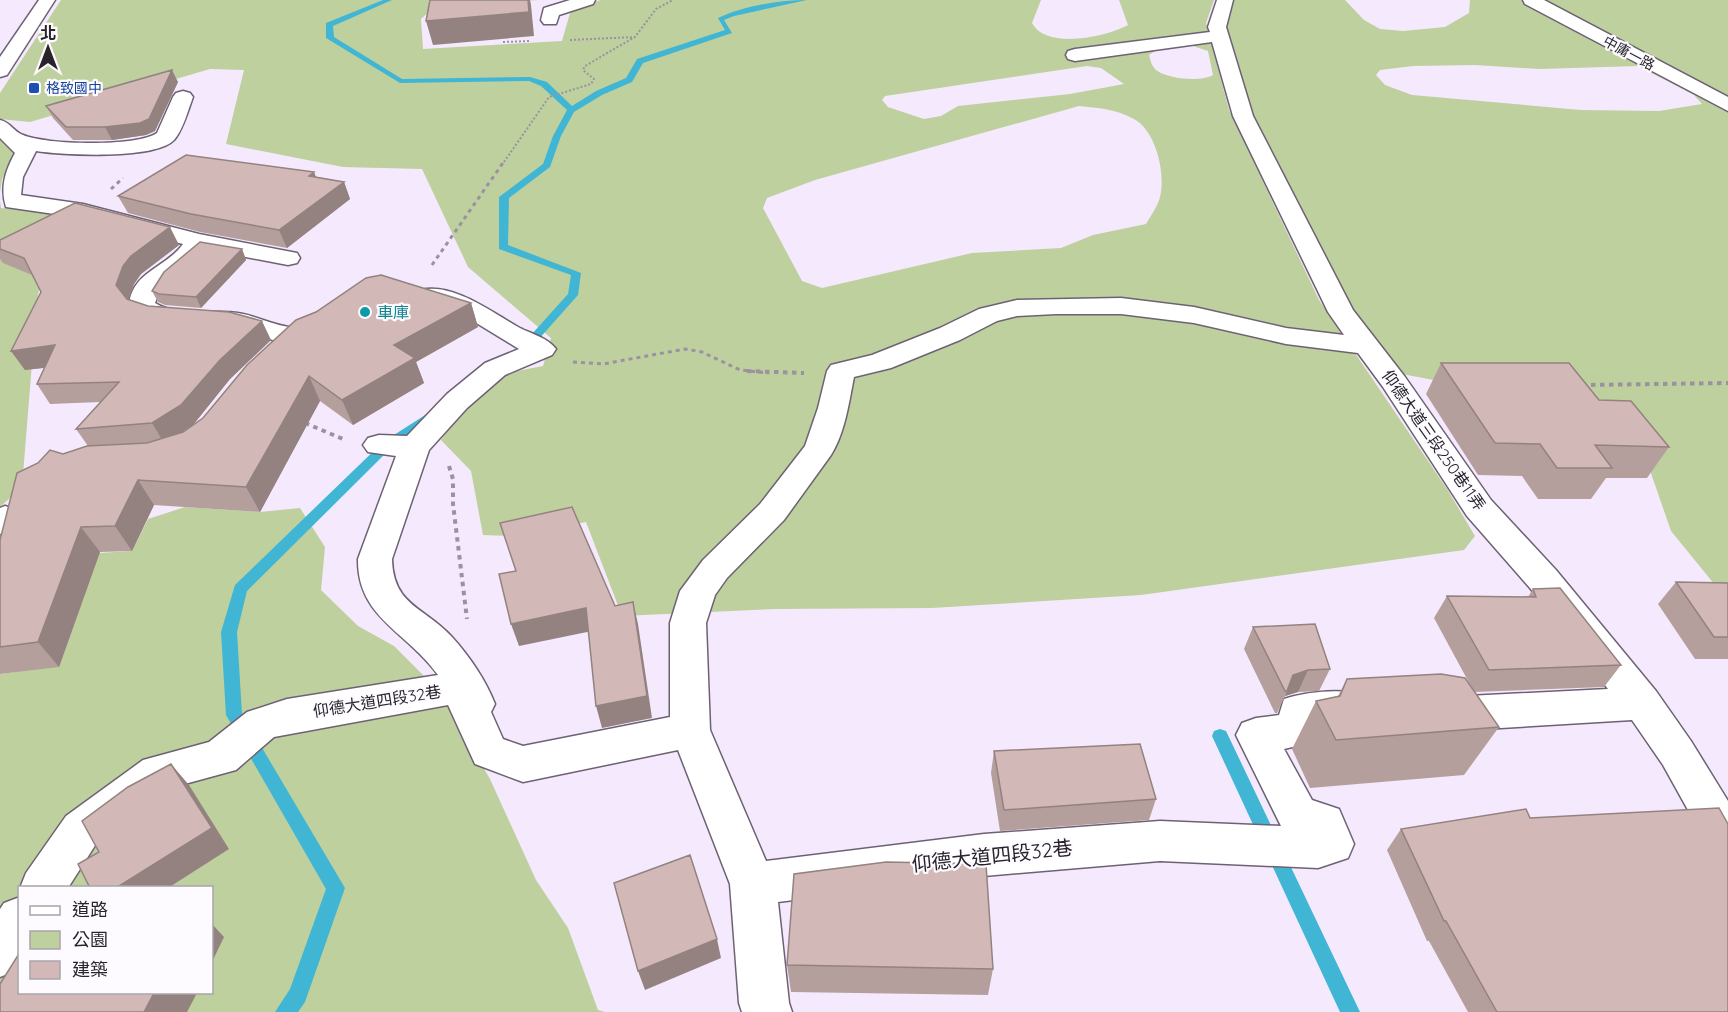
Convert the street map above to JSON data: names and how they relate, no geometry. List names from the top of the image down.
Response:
{
  "streets": {
    "street": ["中庸一路", "仰德大道三段250巷11弄", "仰德大道四段32巷"]
  },
  "crossings": [
    ["仰德大道三段250巷11弄", "仰德大道四段32巷"]
  ],
  "places": {
    "transit": ["格致國中"],
    "other": ["車庫"]
  },
  "legend": ["道路", "公園", "建築"],
  "north": "top"
}
